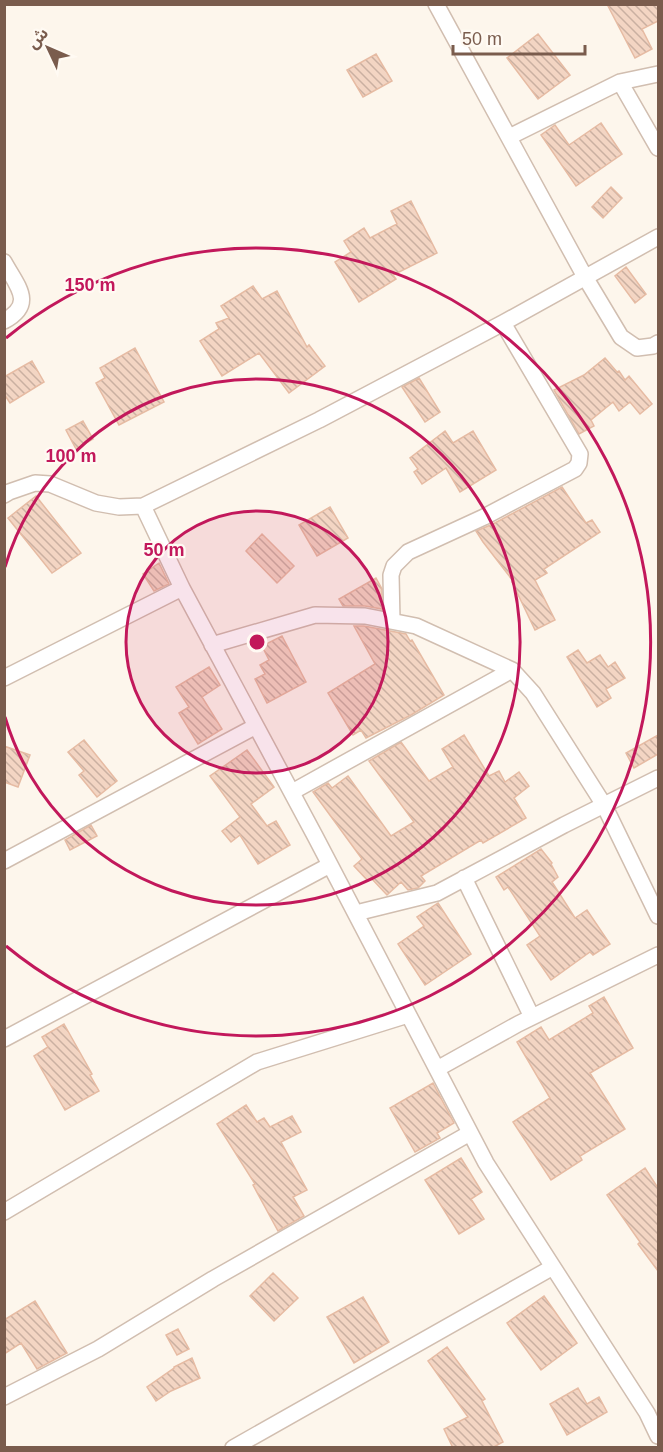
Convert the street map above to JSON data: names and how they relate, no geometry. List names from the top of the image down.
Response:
{
  "scale_bar": "50 m",
  "north": "top left",
  "rings": ["150 m", "100 m", "50 m"]
}
